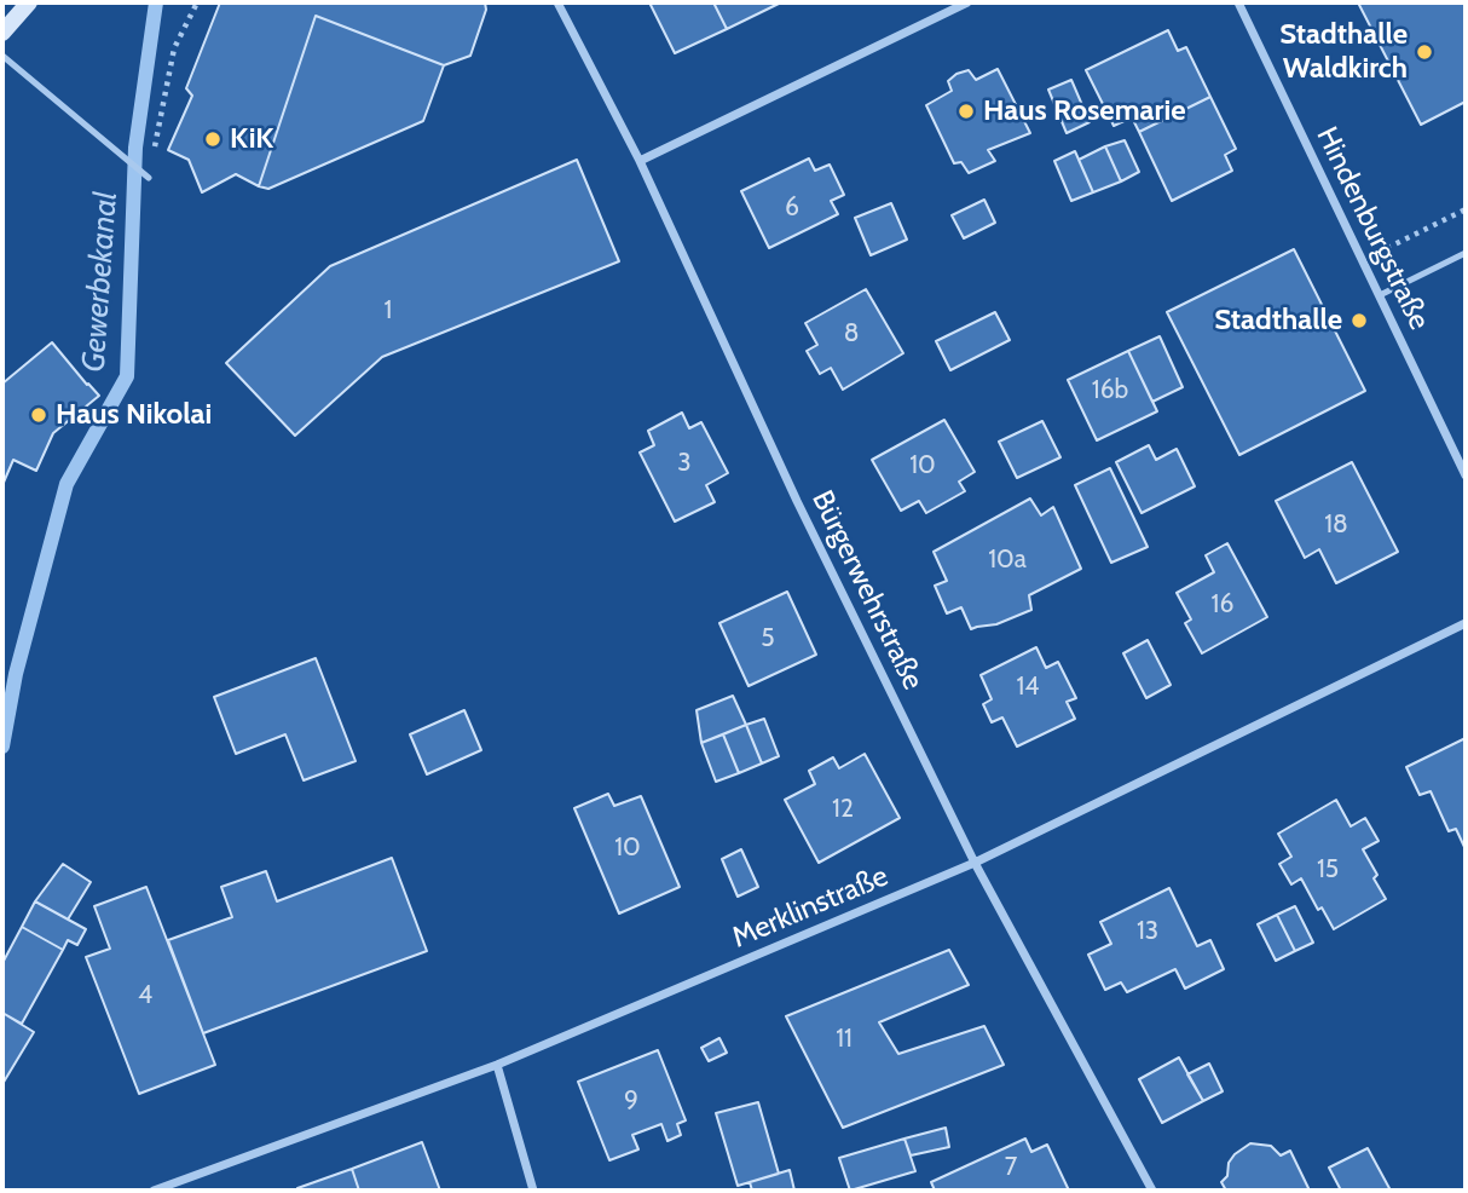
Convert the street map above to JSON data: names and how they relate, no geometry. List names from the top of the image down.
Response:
{
  "streets": {
    "street": ["Hindenburgstraße", "Bürgerwehrstraße", "Merklinstraße"]
  },
  "crossings": [
    ["Bürgerwehrstraße", "Merklinstraße"]
  ],
  "water": ["Gewerbekanal"],
  "places": [
    "Stadthalle Waldkirch",
    "Haus Rosemarie",
    "KiK",
    "Stadthalle",
    "Haus Nikolai"
  ],
  "house_numbers": [
    "6",
    "1",
    "8",
    "16b",
    "3",
    "10",
    "18",
    "10a",
    "16",
    "5",
    "14",
    "12",
    "10",
    "15",
    "13",
    "4",
    "11",
    "9",
    "7"
  ]
}
